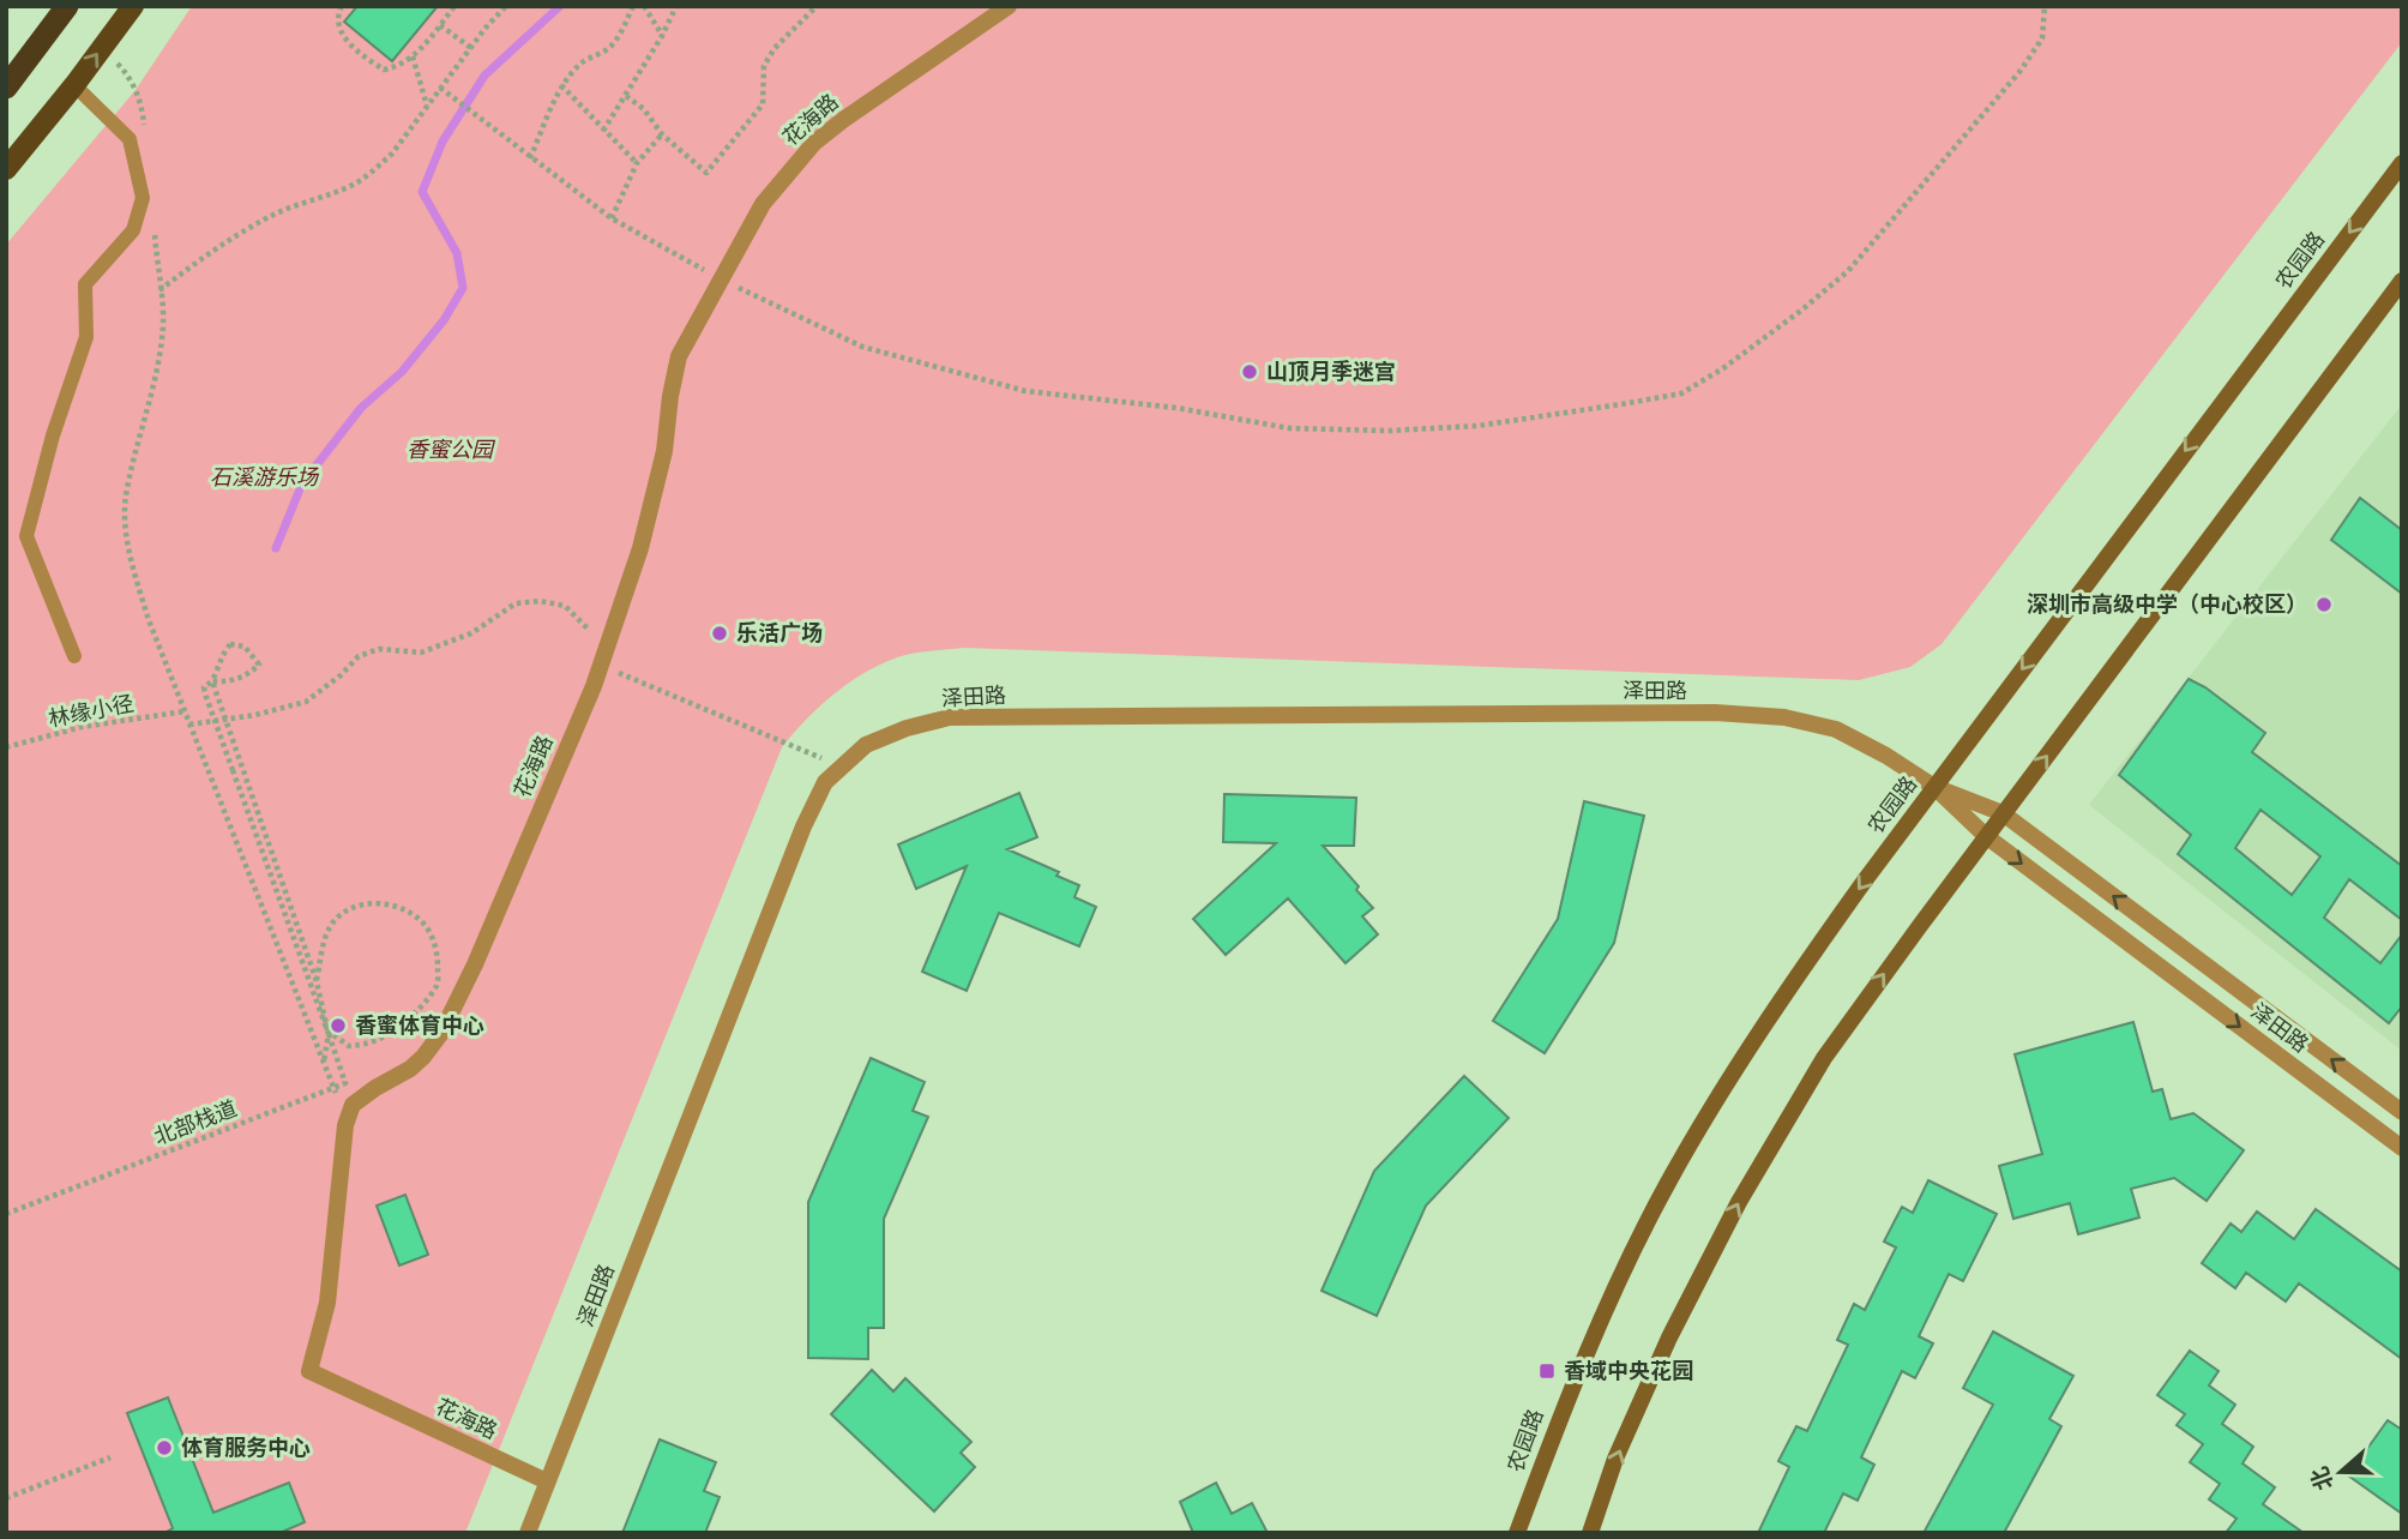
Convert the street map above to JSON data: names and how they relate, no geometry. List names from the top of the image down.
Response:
{
  "streets": {
    "main road": ["农园路"],
    "street": ["花海路", "泽田路"],
    "path": ["林缘小径", "北部栈道"]
  },
  "crossings": [
    ["花海路", "泽田路"],
    ["农园路", "泽田路"]
  ],
  "parks": ["香蜜公园", "石溪游乐场"],
  "places": {
    "other": [
      "山顶月季迷宫",
      "深圳市高级中学（中心校区）",
      "乐活广场",
      "香蜜体育中心",
      "体育服务中心"
    ],
    "transit": ["香域中央花园"]
  },
  "north": "left"
}
